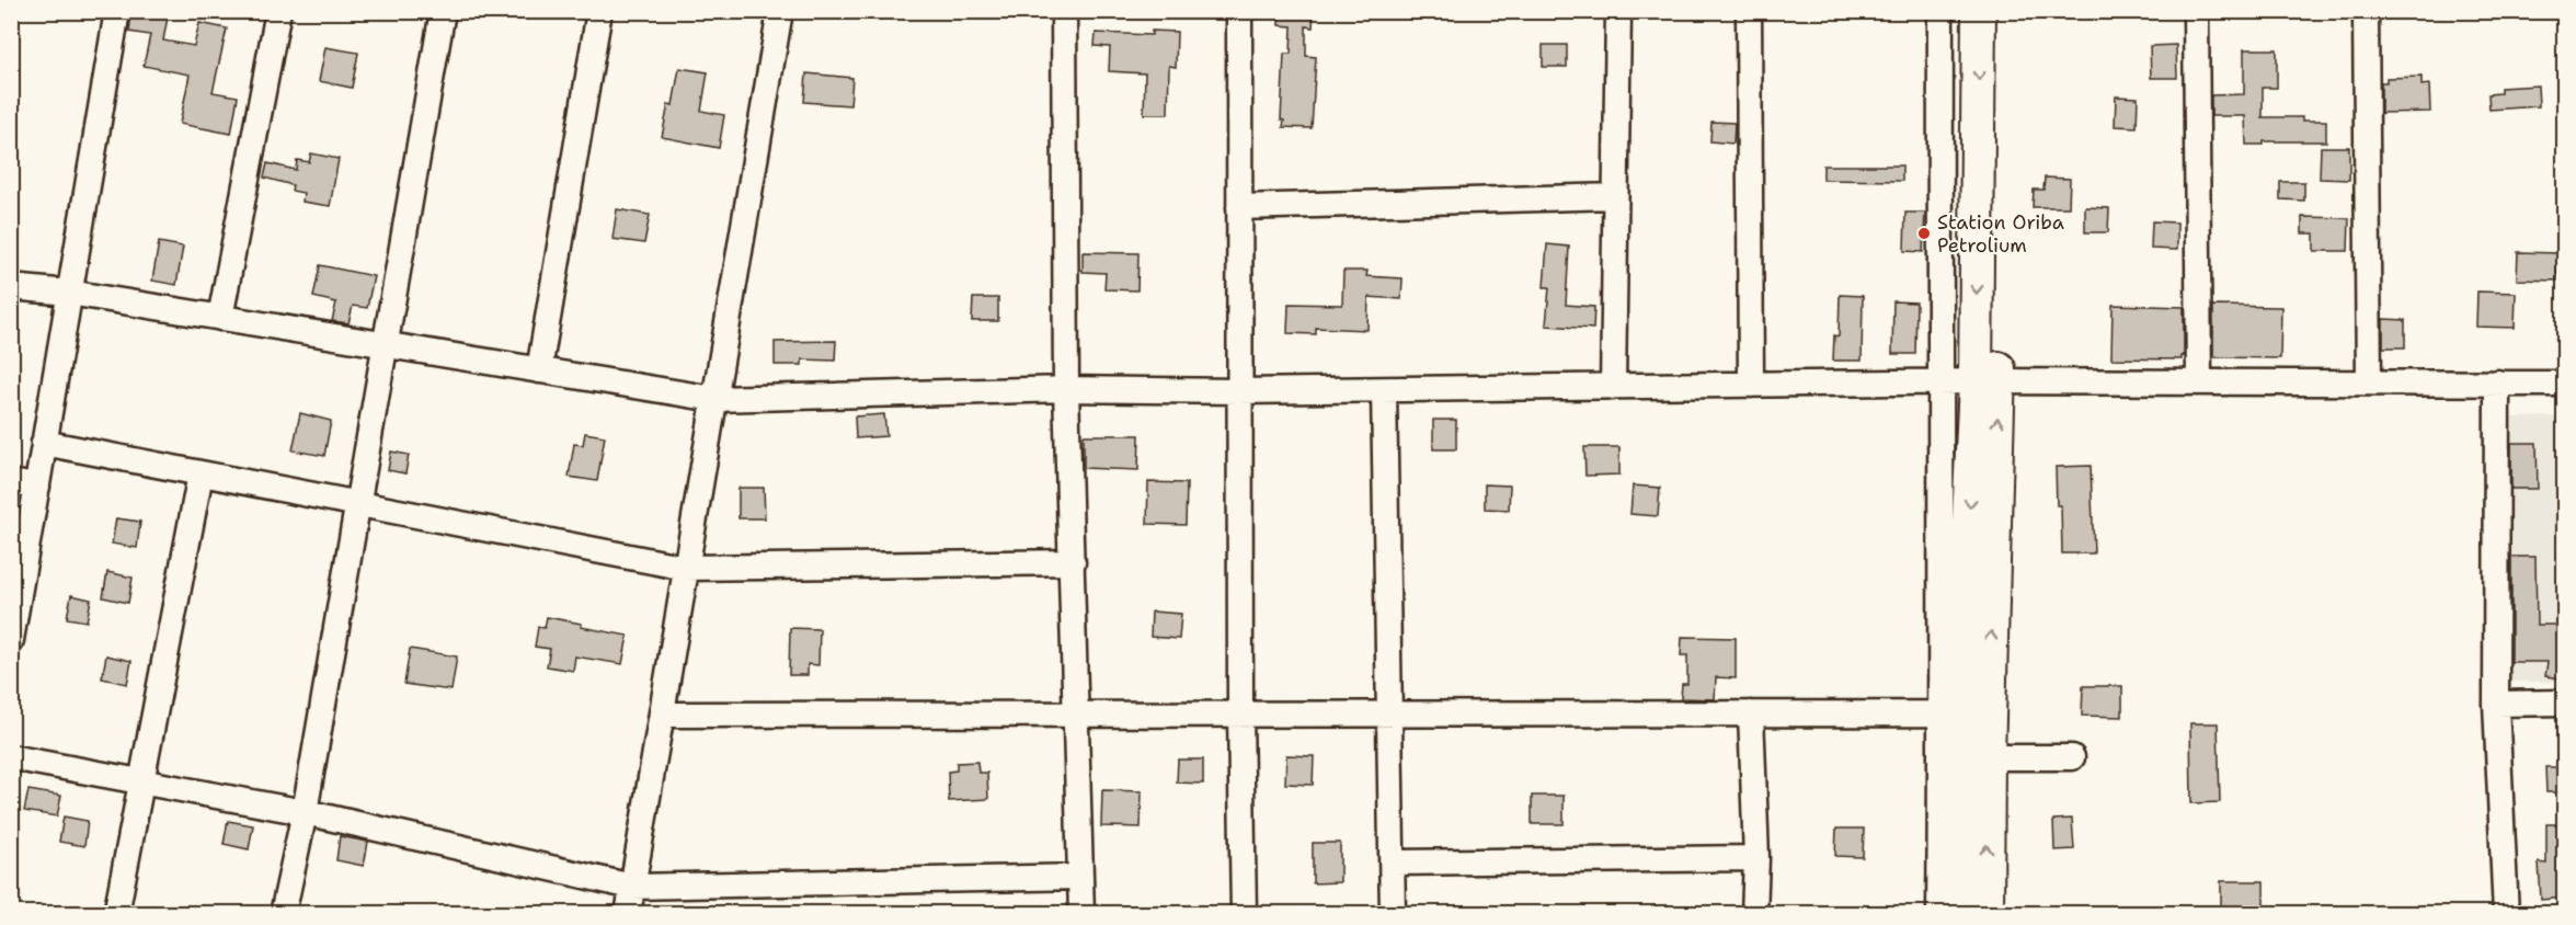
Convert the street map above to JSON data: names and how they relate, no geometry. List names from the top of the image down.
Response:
{
  "places": ["Station Oriba Petrolium"]
}
